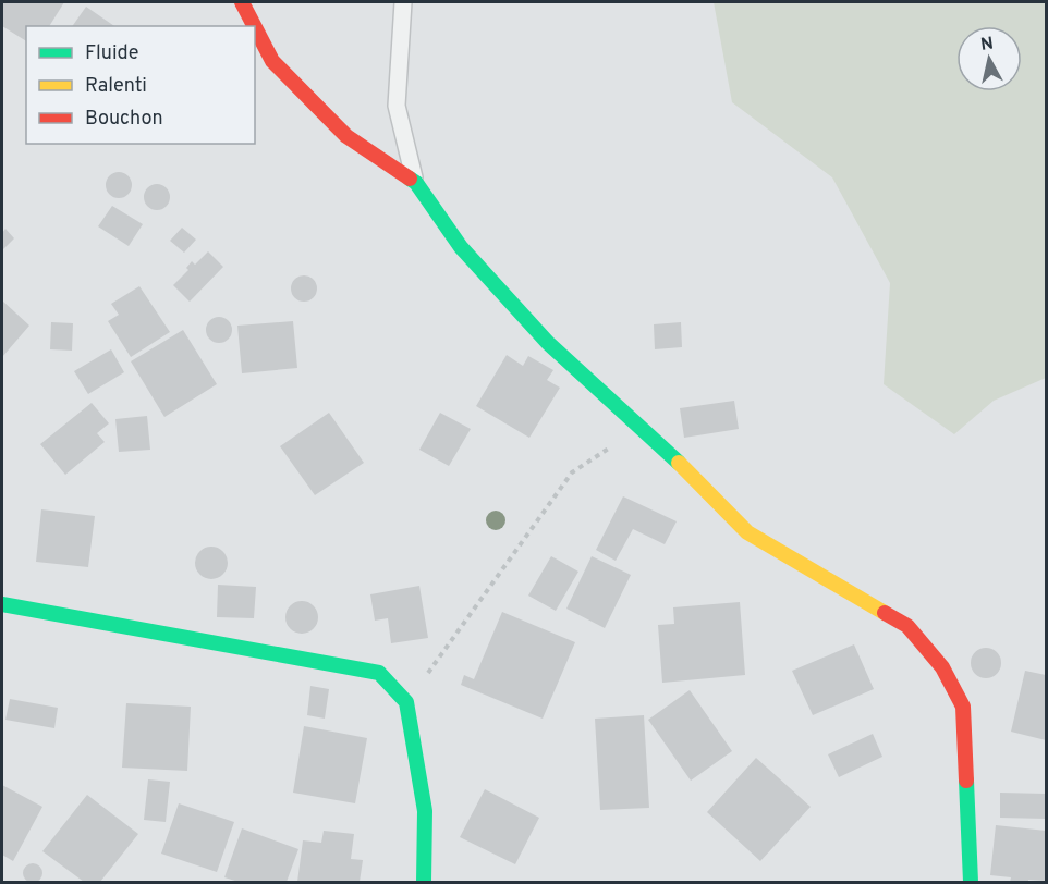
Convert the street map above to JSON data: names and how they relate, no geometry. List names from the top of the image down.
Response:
{
  "legend": ["Fluide", "Ralenti", "Bouchon"],
  "north": "top"
}
